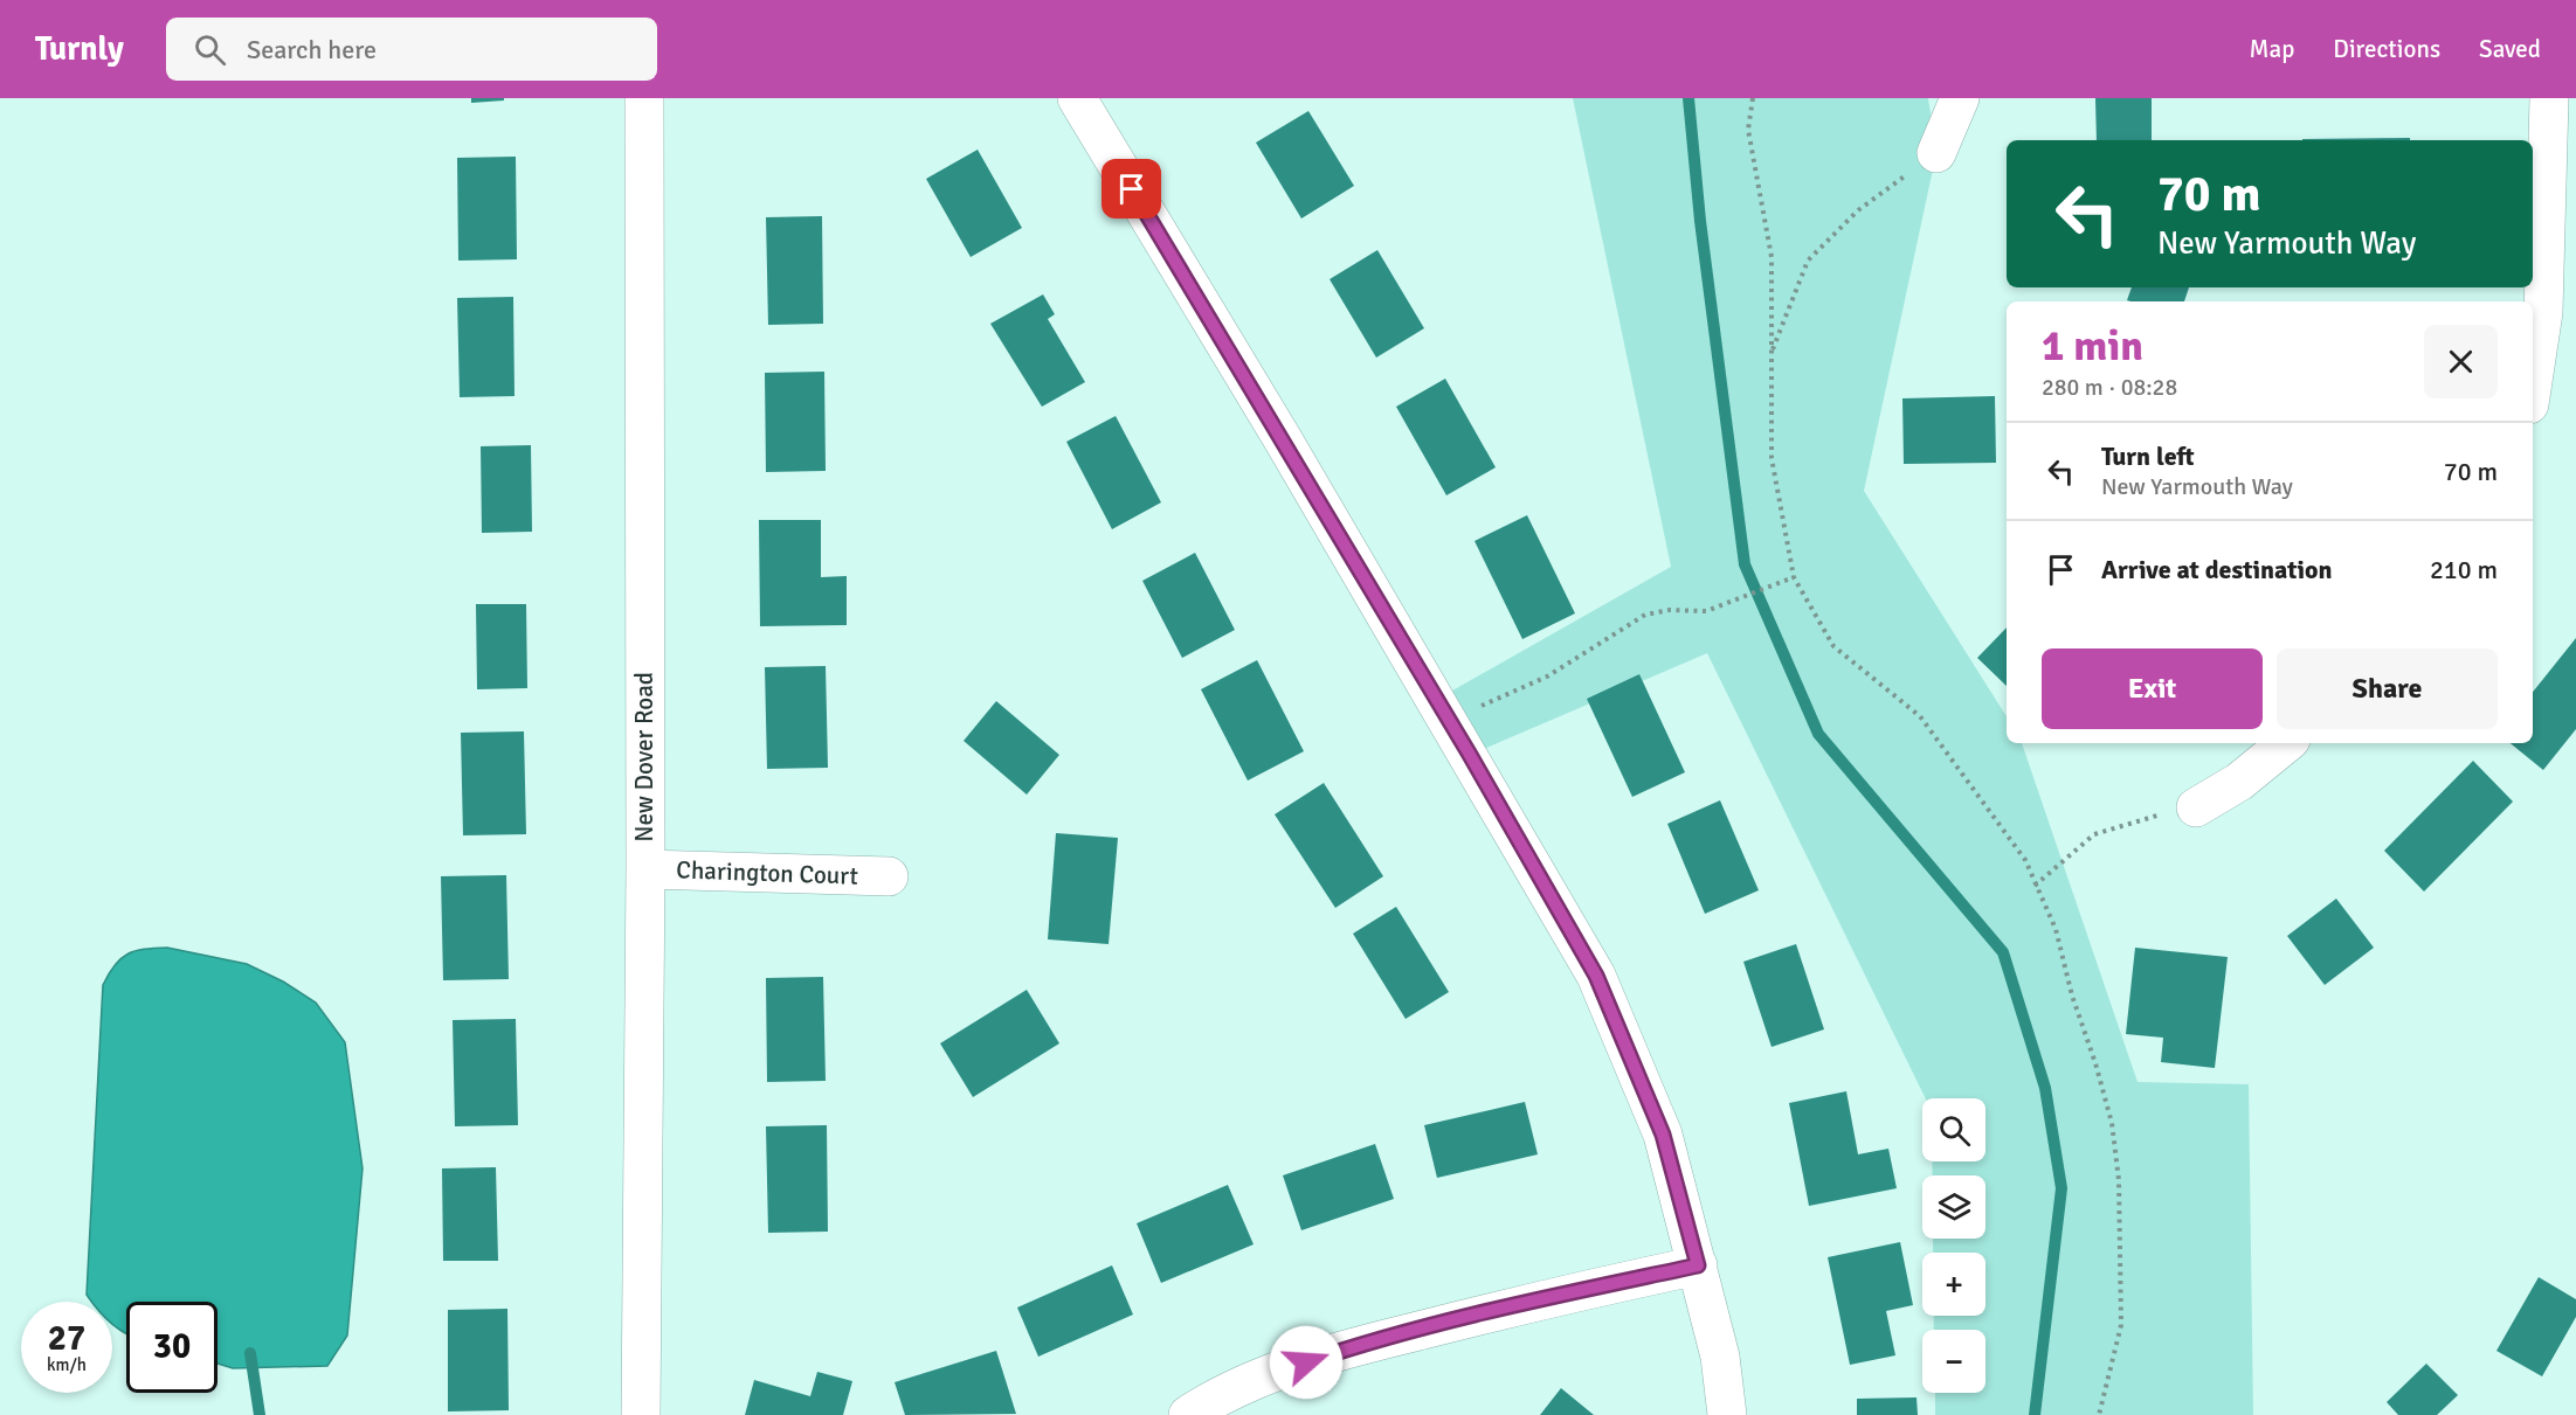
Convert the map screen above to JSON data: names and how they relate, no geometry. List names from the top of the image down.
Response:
{
  "streets": {
    "street": ["New Dover Road", "Charington Court"]
  },
  "crossings": [
    ["New Dover Road", "Charington Court"]
  ],
  "page": {
    "header": "Turnly",
    "search": "Search here",
    "nav": ["Map", "Directions", "Saved"],
    "turn": ["70 m", "New Yarmouth Way"],
    "heading": ["1 min", "280 m · 08:28"],
    "list": [
      {
        "name": "Turn left",
        "note": "New Yarmouth Way",
        "value": "70 m"
      },
      {
        "name": "Arrive at destination",
        "value": "210 m"
      }
    ],
    "buttons": ["Exit", "Share"],
    "map_buttons": ["+", "−"],
    "speed": "27 km/h",
    "limit": "30"
  }
}
